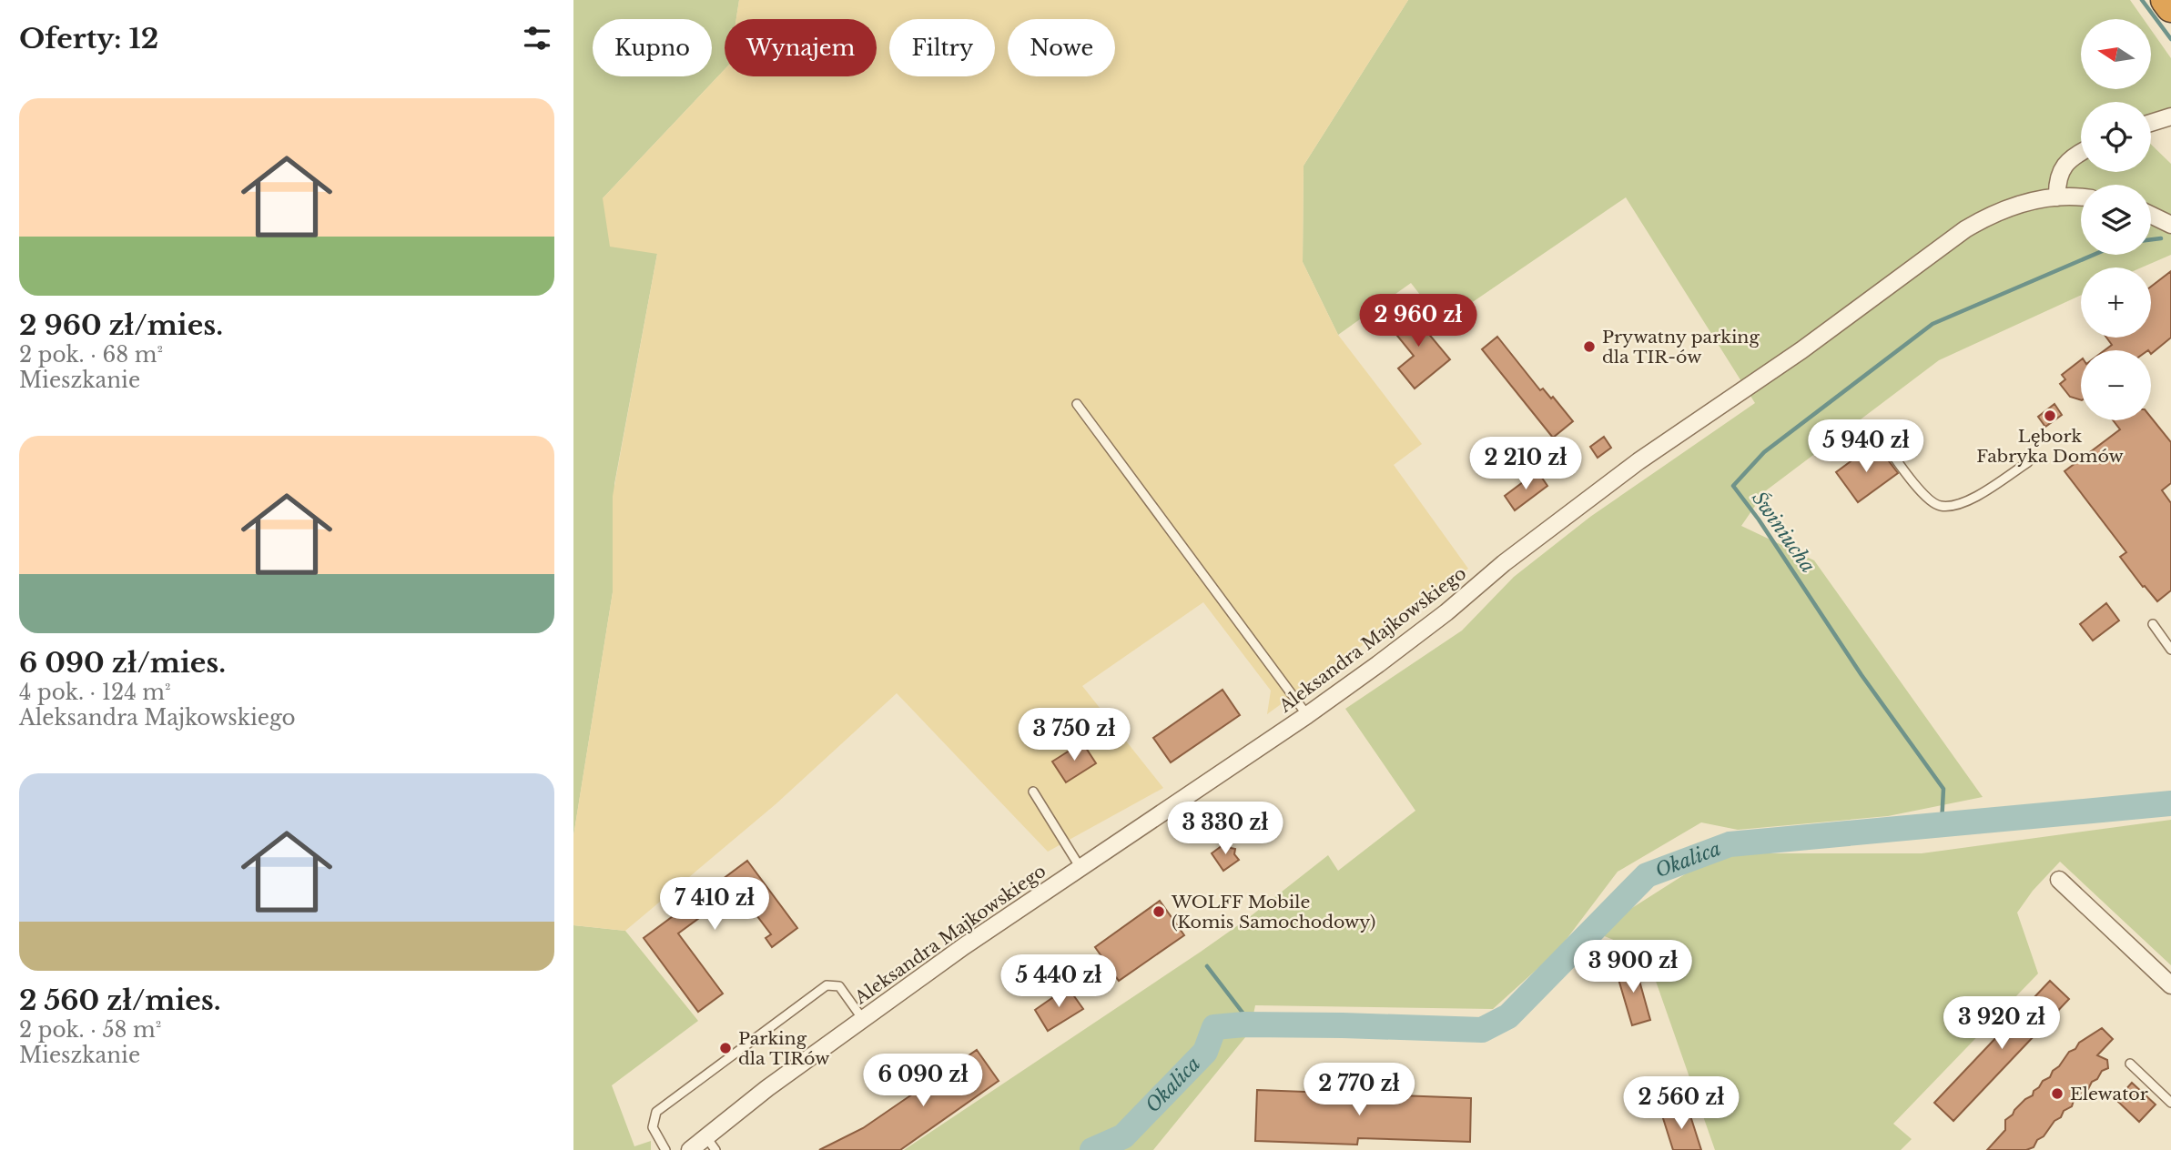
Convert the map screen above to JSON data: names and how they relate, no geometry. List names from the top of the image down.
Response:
{
  "streets": {
    "street": ["Aleksandra Majkowskiego"]
  },
  "water": ["Świniucha", "Okalica"],
  "places": [
    "Prywatny parking dla TIR-ów",
    "Lębork Fabryka Domów",
    "WOLFF Mobile (Komis Samochodowy)",
    "Parking dla TIRów",
    "Elewator"
  ],
  "north": "left",
  "page": {
    "heading": "Oferty: 12",
    "map_buttons": ["+", "−"],
    "chip": [
      "Kupno",
      "Wynajem",
      "Filtry",
      "Nowe"
    ],
    "list": [
      {
        "name": "2 960 zł/mies.",
        "note": "2 pok. · 68 m² · Mieszkanie"
      },
      {
        "name": "6 090 zł/mies.",
        "note": "4 pok. · 124 m² · Aleksandra Majkowskiego"
      },
      {
        "name": "2 560 zł/mies.",
        "note": "2 pok. · 58 m² · Mieszkanie"
      }
    ],
    "price": [
      "2 960 zł",
      "5 940 zł",
      "2 210 zł",
      "3 750 zł",
      "3 330 zł",
      "7 410 zł",
      "3 900 zł",
      "5 440 zł",
      "3 920 zł",
      "6 090 zł",
      "2 770 zł",
      "2 560 zł"
    ]
  }
}
